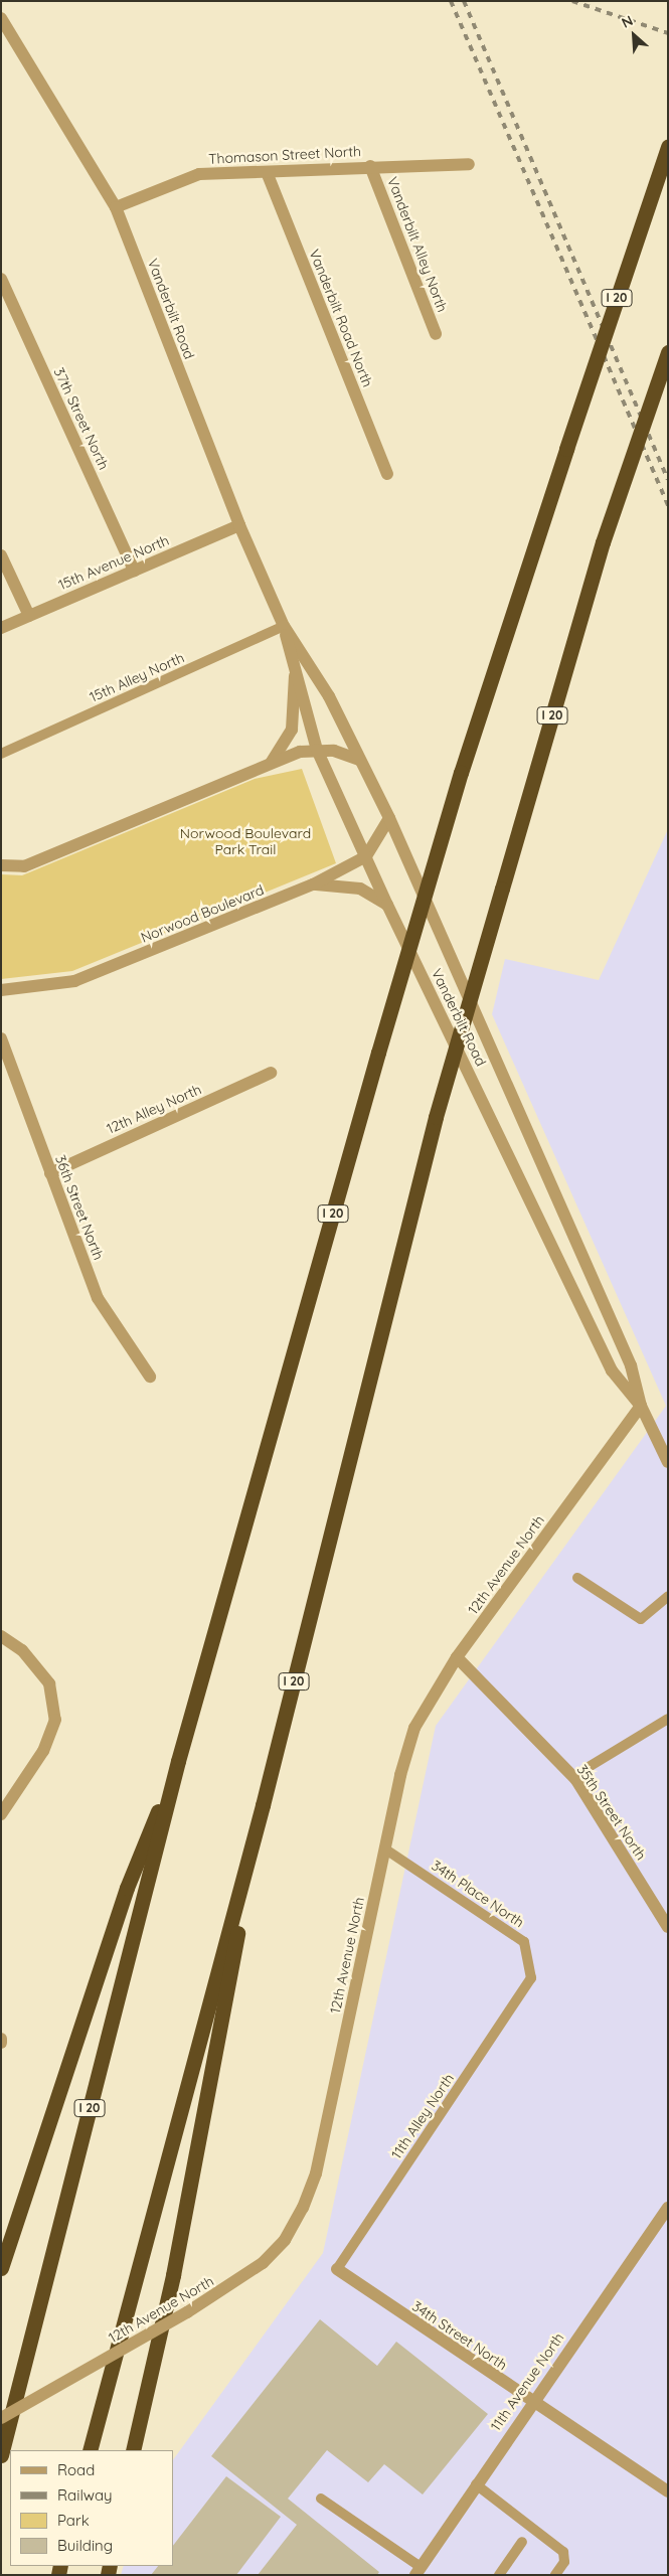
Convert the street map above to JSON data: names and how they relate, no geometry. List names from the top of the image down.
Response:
{
  "streets": {
    "highway": ["I 20"],
    "street": [
      "Thomason Street North",
      "Vanderbilt Alley North",
      "Vanderbilt Road",
      "Vanderbilt Road North",
      "37th Street North",
      "15th Avenue North",
      "Norwood Boulevard",
      "12th Alley North",
      "36th Street North",
      "12th Avenue North",
      "35th Street North",
      "34th Street North",
      "11th Avenue North"
    ],
    "lane": ["15th Alley North", "34th Place North", "11th Alley North"]
  },
  "crossings": [
    ["Thomason Street North", "Vanderbilt Alley North"],
    ["Thomason Street North", "Vanderbilt Road"],
    ["Thomason Street North", "Vanderbilt Road North"],
    ["Vanderbilt Road", "15th Avenue North"],
    ["Vanderbilt Road", "15th Alley North"],
    ["Vanderbilt Road", "Norwood Boulevard"],
    ["Vanderbilt Road", "12th Avenue North"],
    ["37th Street North", "15th Avenue North"],
    ["12th Alley North", "36th Street North"],
    ["12th Avenue North", "35th Street North"],
    ["12th Avenue North", "34th Place North"],
    ["34th Place North", "11th Alley North"],
    ["11th Alley North", "34th Street North"],
    ["34th Street North", "11th Avenue North"]
  ],
  "parks": ["Norwood Boulevard Park Trail"],
  "legend": [
    "Road",
    "Railway",
    "Park",
    "Building"
  ],
  "north": "top left"
}
